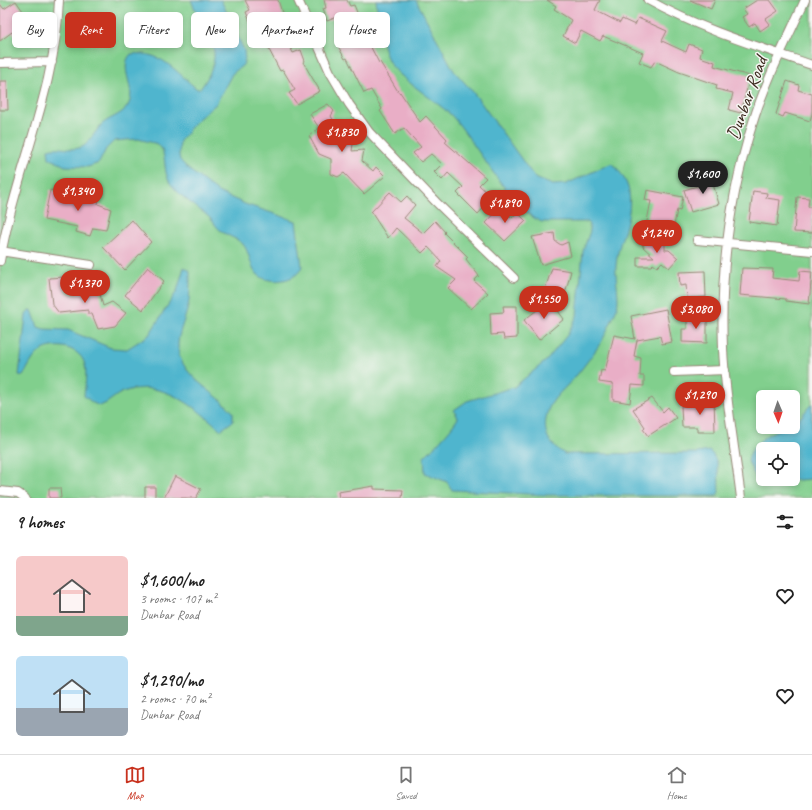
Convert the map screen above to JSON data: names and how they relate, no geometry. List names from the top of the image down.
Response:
{
  "streets": {
    "street": ["Dunbar Road"]
  },
  "north": "bottom",
  "page": {
    "chip": [
      "Buy",
      "Rent",
      "Filters",
      "New",
      "Apartment",
      "House"
    ],
    "price": [
      "$1,830",
      "$1,600",
      "$1,340",
      "$1,890",
      "$1,240",
      "$1,370",
      "$1,550",
      "$3,080",
      "$1,290"
    ],
    "heading": "9 homes",
    "list": [
      {
        "name": "$1,600/mo",
        "note": "3 rooms · 107 m² · Dunbar Road"
      },
      {
        "name": "$1,290/mo",
        "note": "2 rooms · 70 m² · Dunbar Road"
      }
    ],
    "tabs": ["Map", "Saved", "Home"]
  }
}
